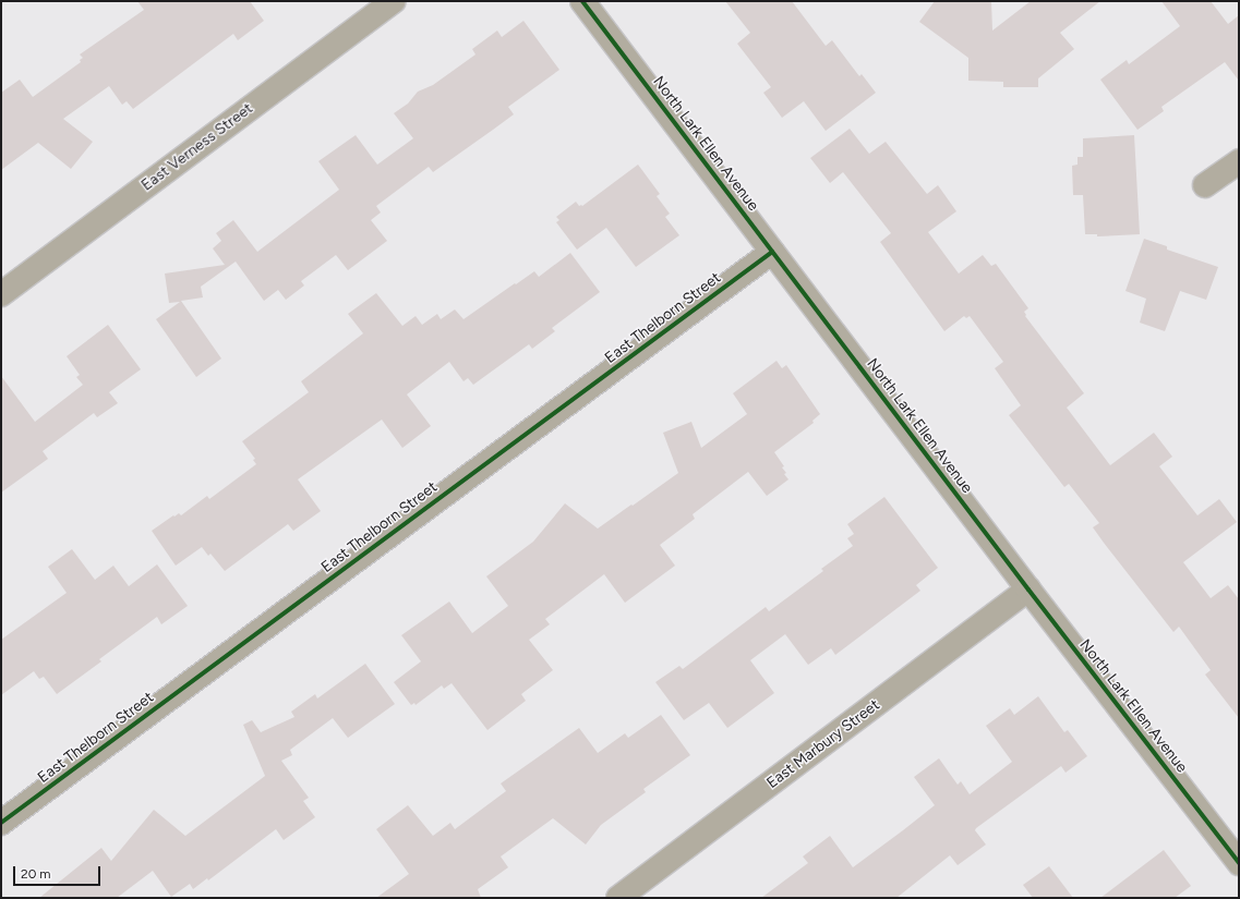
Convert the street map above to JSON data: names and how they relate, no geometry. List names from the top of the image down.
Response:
{
  "streets": {
    "street": [
      "North Lark Ellen Avenue",
      "East Verness Street",
      "East Thelborn Street",
      "East Marbury Street"
    ]
  },
  "crossings": [
    ["North Lark Ellen Avenue", "East Thelborn Street"],
    ["North Lark Ellen Avenue", "East Marbury Street"]
  ],
  "scale_bar": "20 m"
}
